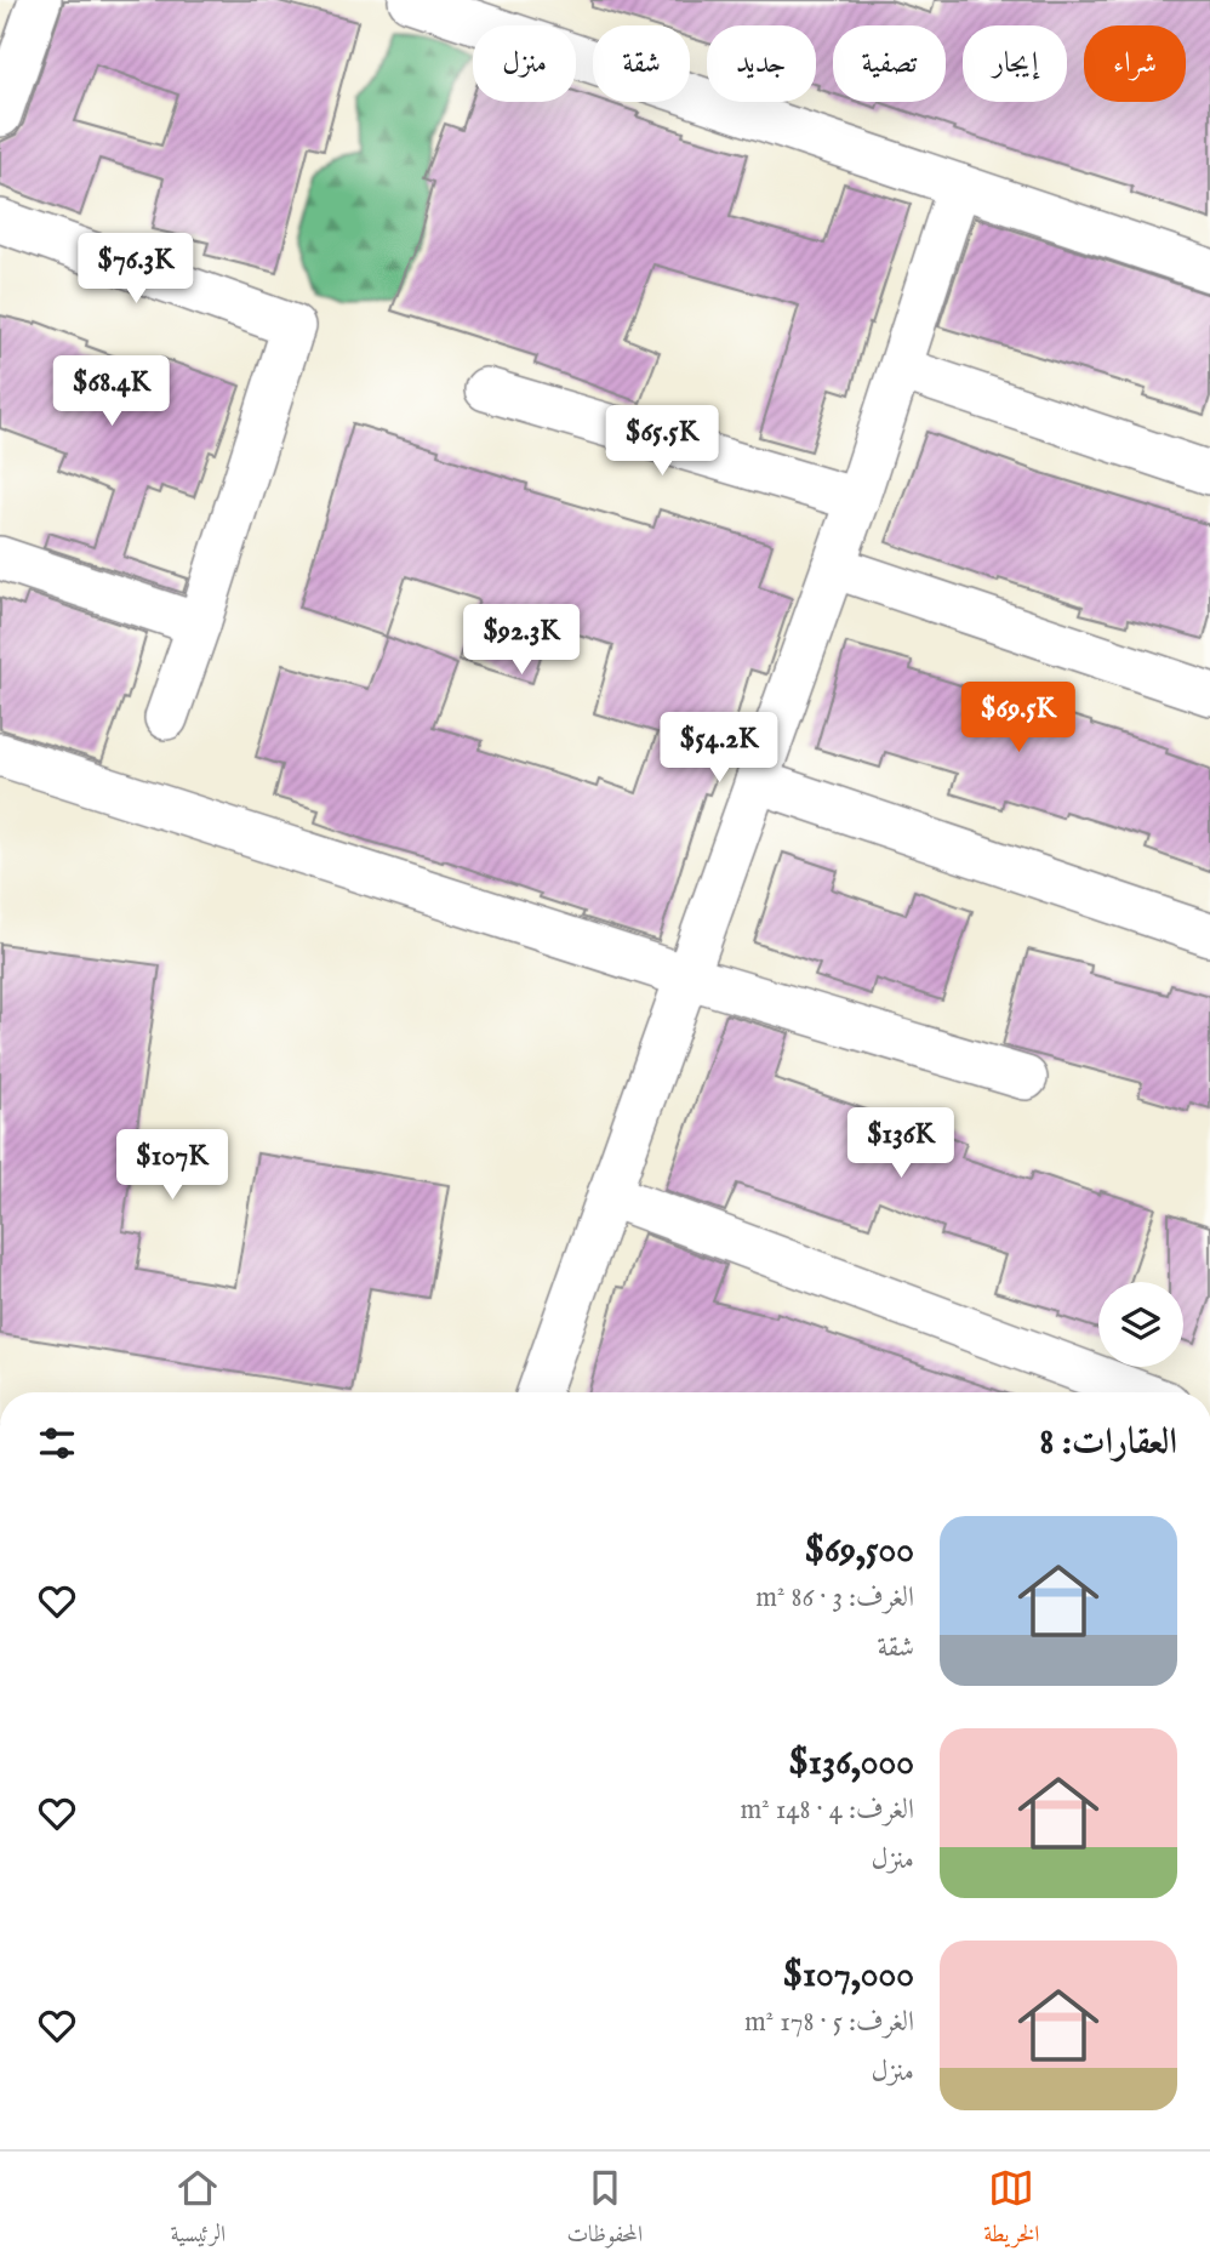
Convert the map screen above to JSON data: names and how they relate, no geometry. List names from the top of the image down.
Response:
{
  "page": {
    "chip": [
      "شراء",
      "إيجار",
      "تصفية",
      "جديد",
      "شقة",
      "منزل"
    ],
    "price": [
      "$76.3K",
      "$68.4K",
      "$65.5K",
      "$92.3K",
      "$69.5K",
      "$54.2K",
      "$136K",
      "$107K"
    ],
    "heading": "العقارات: 8",
    "list": [
      {
        "name": "$69,500",
        "note": "الغرف: 3 · 86 m² · شقة"
      },
      {
        "name": "$136,000",
        "note": "الغرف: 4 · 148 m² · منزل"
      },
      {
        "name": "$107,000",
        "note": "الغرف: 5 · 178 m² · منزل"
      }
    ],
    "tabs": ["الخريطة", "المحفوظات", "الرئيسية"]
  }
}
